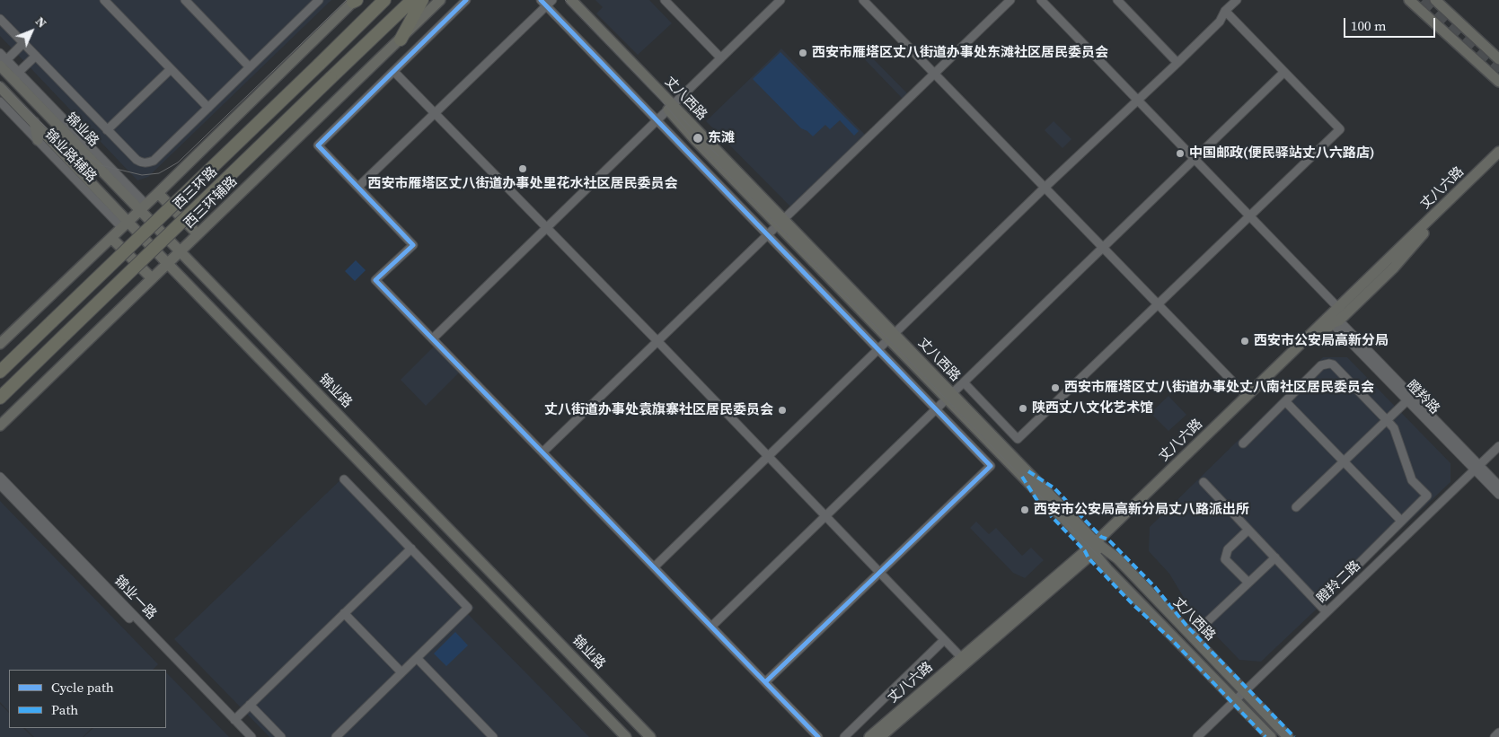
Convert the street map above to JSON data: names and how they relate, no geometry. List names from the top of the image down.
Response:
{
  "streets": {
    "highway": ["西三环路"],
    "main road": [
      "丈八西路",
      "锦业路",
      "丈八六路",
      "西三环辅路"
    ],
    "street": [
      "锦业路辅路",
      "瞪羚路",
      "瞪羚二路",
      "锦业一路"
    ]
  },
  "crossings": [
    ["丈八西路", "丈八六路"],
    ["丈八西路", "瞪羚二路"],
    ["锦业路", "西三环辅路"],
    ["丈八六路", "瞪羚路"],
    ["瞪羚路", "瞪羚二路"]
  ],
  "places": [
    "西安市雁塔区丈八街道办事处东滩社区居民委员会",
    "东滩",
    "中国邮政(便民驿站丈八六路店)",
    "西安市雁塔区丈八街道办事处里花水社区居民委员会",
    "西安市公安局高新分局",
    "西安市雁塔区丈八街道办事处丈八南社区居民委员会",
    "陕西丈八文化艺术馆",
    "丈八街道办事处袁旗寨社区居民委员会",
    "西安市公安局高新分局丈八路派出所"
  ],
  "legend": ["Cycle path", "Path"],
  "scale_bar": "100 m",
  "north": "top right"
}
